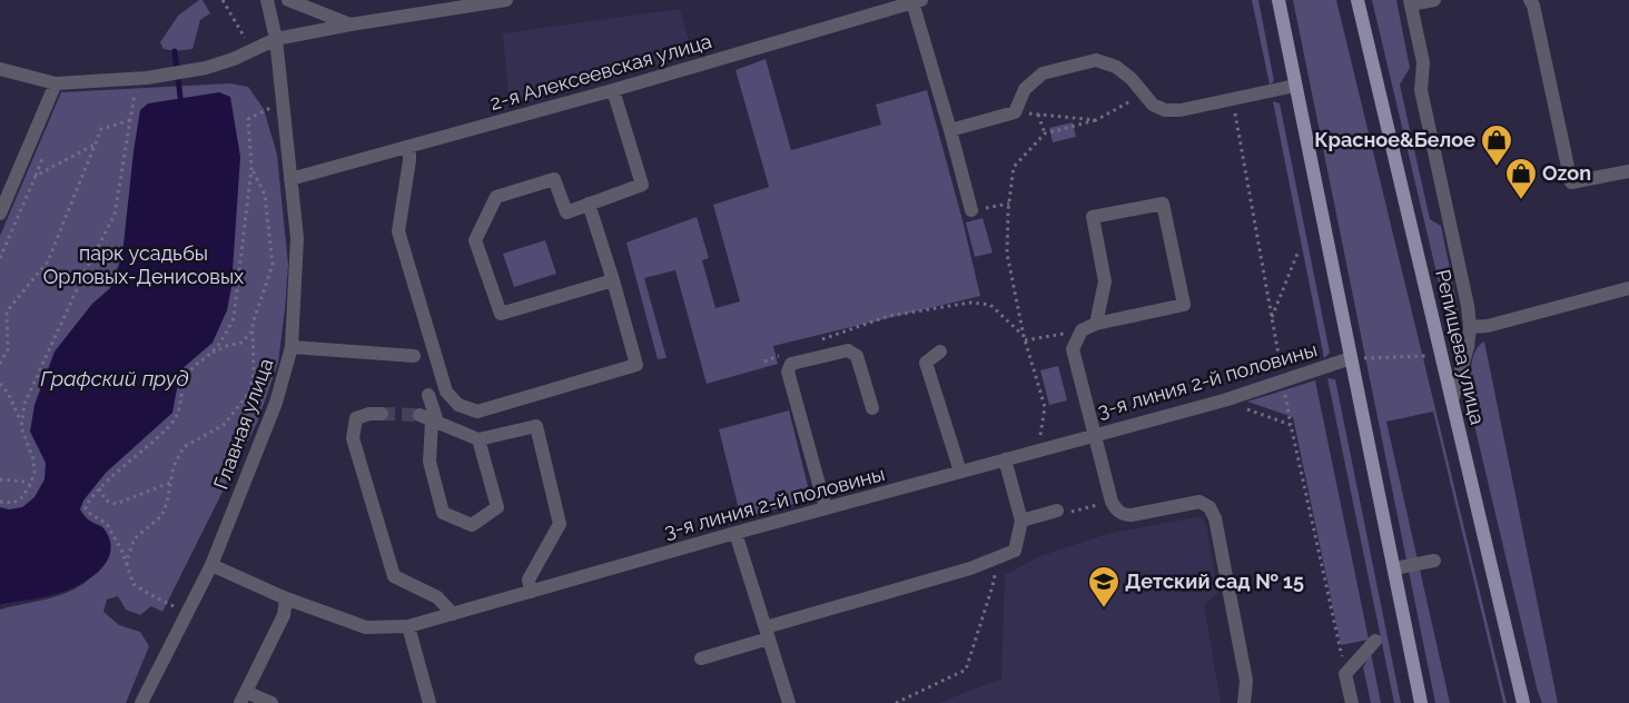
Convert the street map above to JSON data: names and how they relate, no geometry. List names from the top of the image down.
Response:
{
  "streets": {
    "main road": ["Репищева улица"],
    "street": ["2-я Алексеевская улица", "3-я линия 2-й половины", "Главная улица"]
  },
  "crossings": [
    ["2-я Алексеевская улица", "Главная улица"],
    ["3-я линия 2-й половины", "Главная улица"]
  ],
  "water": ["Графский пруд"],
  "parks": ["парк усадьбы Орловых-Денисовых"],
  "places": {
    "shop": ["Красное&Белое", "Ozon"],
    "school or university": ["Детский сад № 15"]
  }
}
